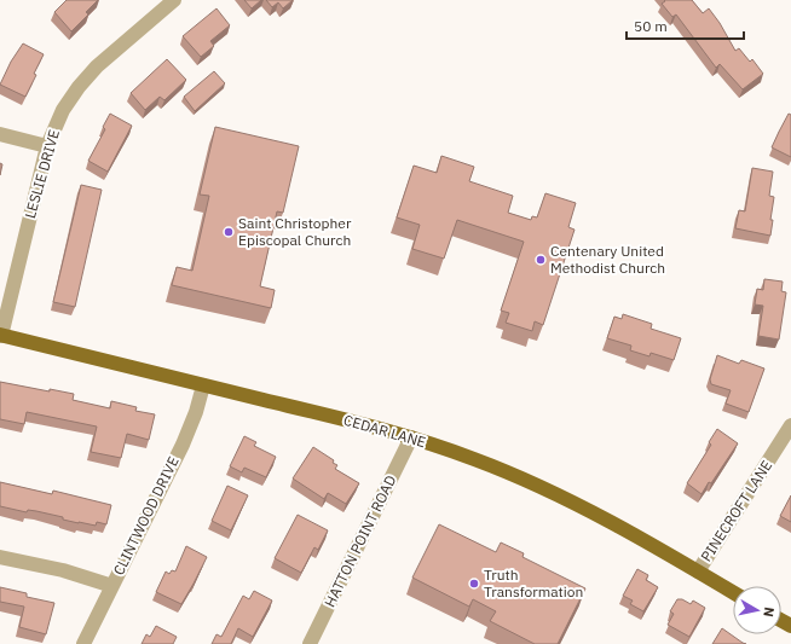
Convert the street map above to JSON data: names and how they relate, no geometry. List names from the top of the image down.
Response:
{
  "streets": {
    "main road": ["CEDAR LANE"],
    "street": [
      "LESLIE DRIVE",
      "PINECROFT LANE",
      "CLINTWOOD DRIVE",
      "HATTON POINT ROAD"
    ]
  },
  "crossings": [
    ["LESLIE DRIVE", "CEDAR LANE"],
    ["CEDAR LANE", "PINECROFT LANE"],
    ["CEDAR LANE", "CLINTWOOD DRIVE"],
    ["CEDAR LANE", "HATTON POINT ROAD"]
  ],
  "places": ["Saint Christopher Episcopal Church", "Centenary United Methodist Church", "Truth Transformation"],
  "scale_bar": "50 m",
  "north": "right"
}
